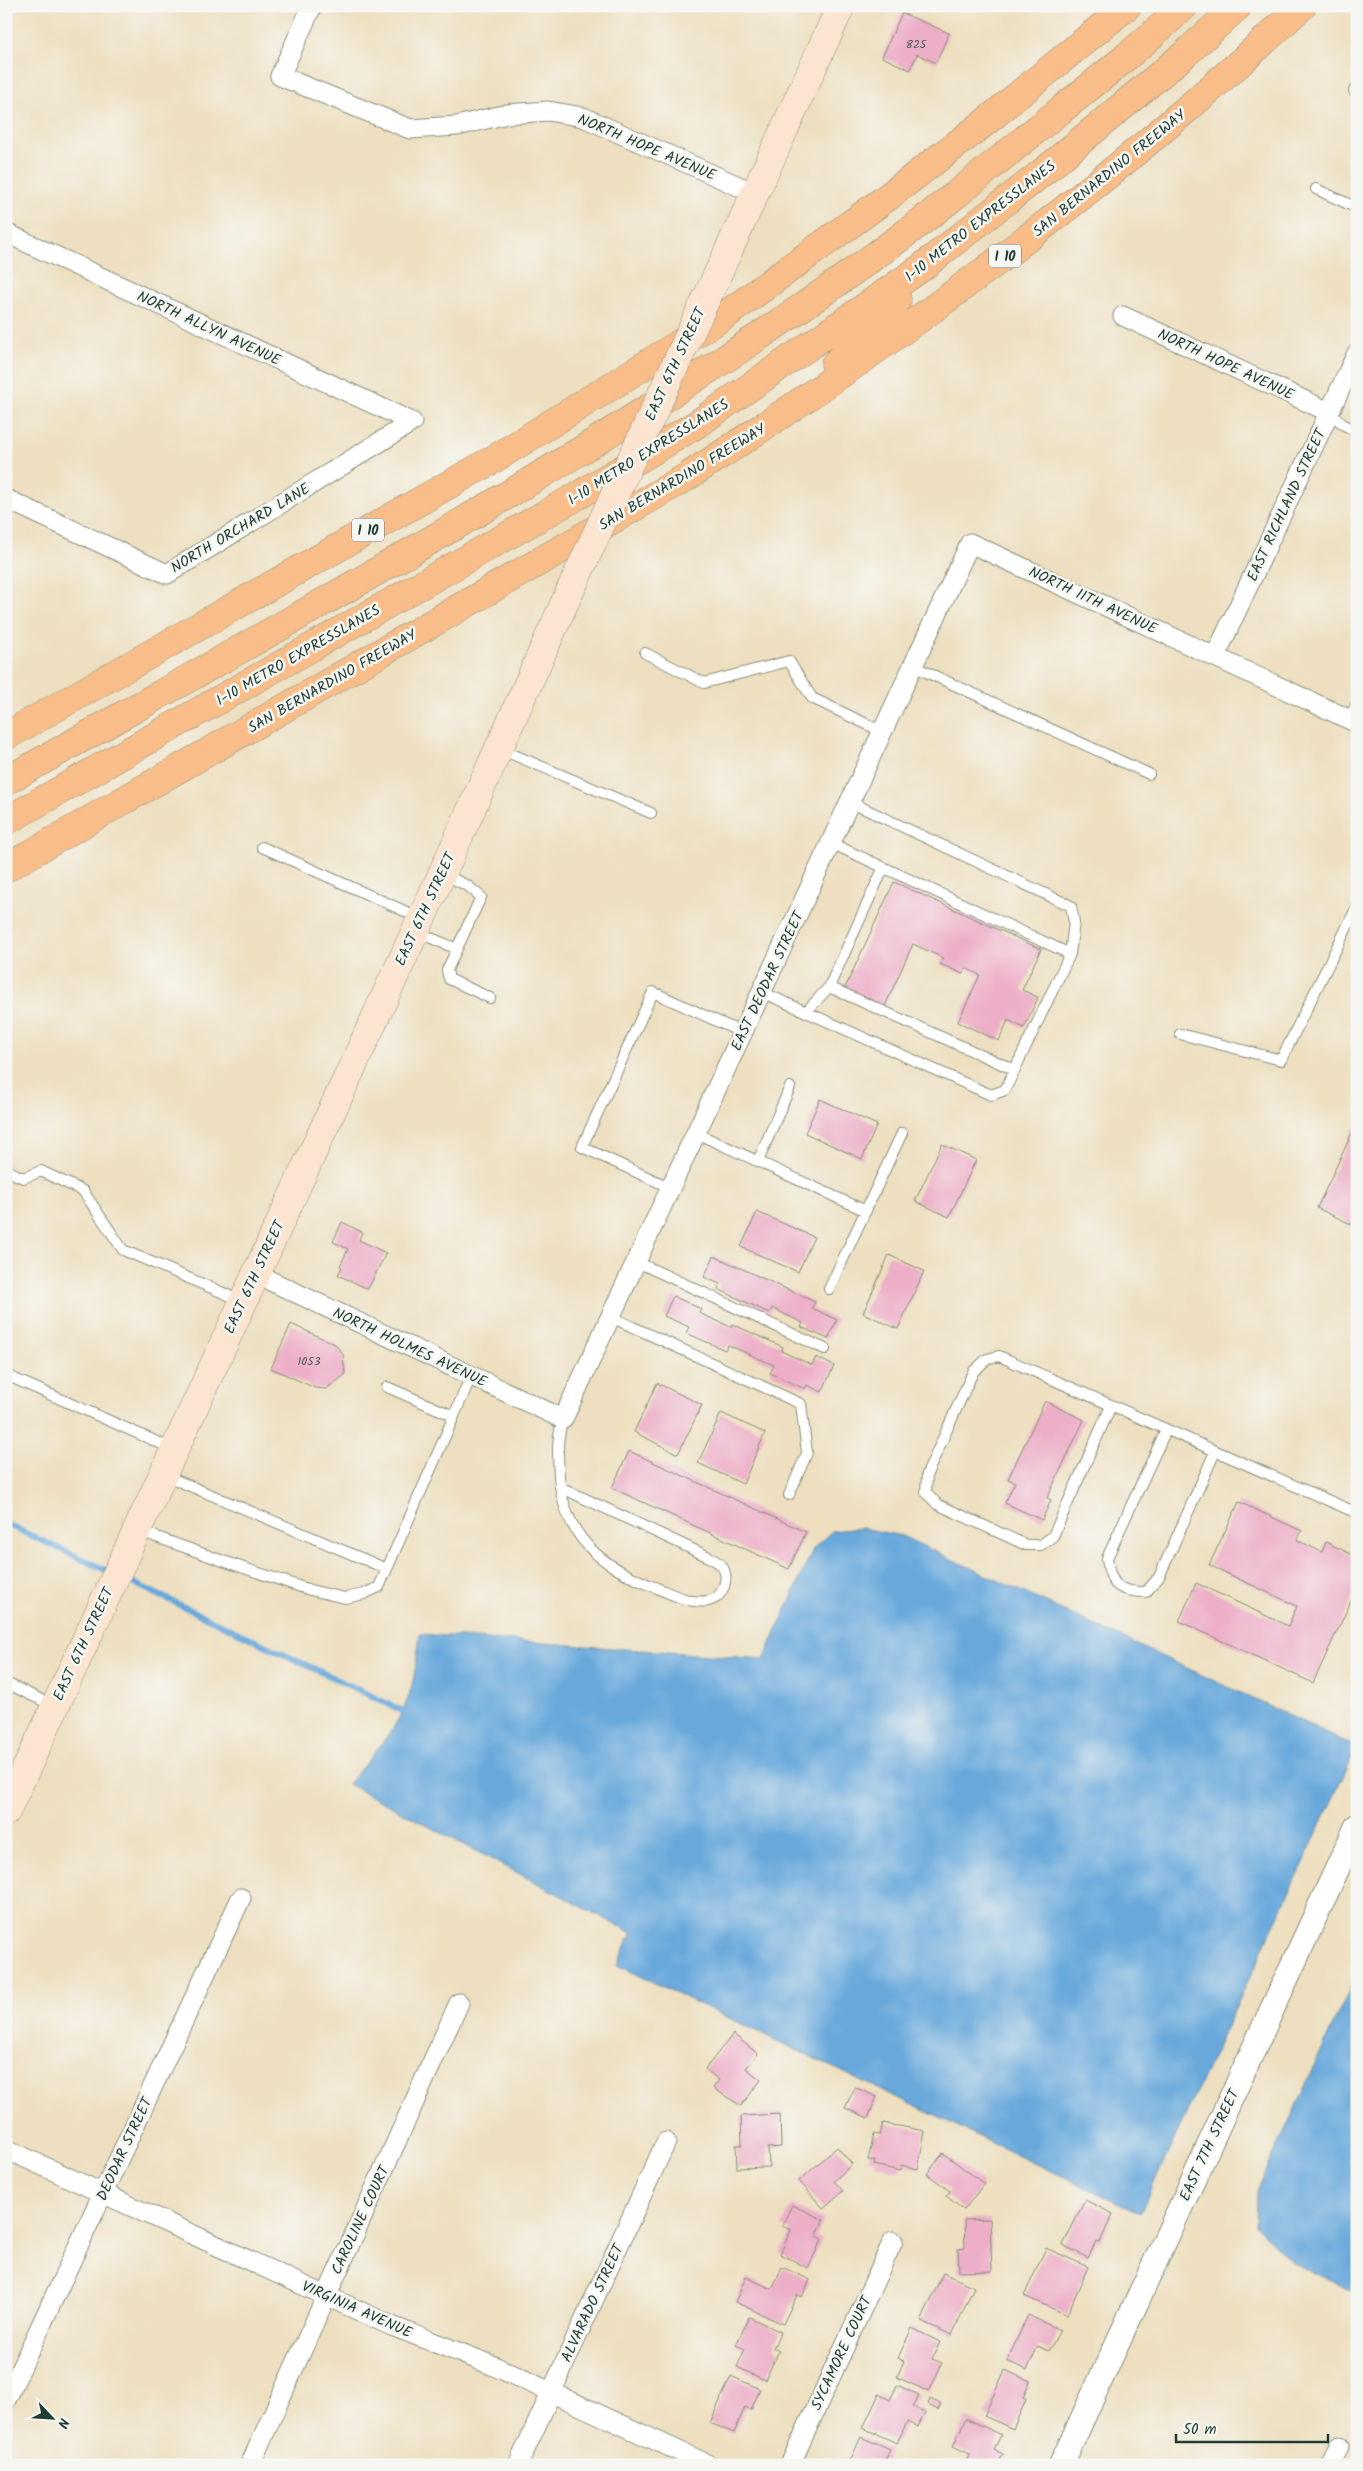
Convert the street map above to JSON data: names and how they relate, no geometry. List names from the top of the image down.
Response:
{
  "streets": {
    "highway": ["SAN BERNARDINO FREEWAY", "I-10 METRO EXPRESSLANES", "I 10"],
    "main road": ["EAST 6TH STREET"],
    "street": [
      "NORTH HOPE AVENUE",
      "NORTH ALLYN AVENUE",
      "EAST RICHLAND STREET",
      "NORTH ORCHARD LANE",
      "NORTH 11TH AVENUE",
      "EAST DEODAR STREET",
      "NORTH HOLMES AVENUE",
      "EAST 7TH STREET",
      "DEODAR STREET",
      "CAROLINE COURT",
      "ALVARADO STREET",
      "VIRGINIA AVENUE",
      "SYCAMORE COURT"
    ]
  },
  "crossings": [
    ["NORTH HOPE AVENUE", "EAST 6TH STREET"],
    ["NORTH HOPE AVENUE", "EAST RICHLAND STREET"],
    ["NORTH ALLYN AVENUE", "NORTH ORCHARD LANE"],
    ["EAST 6TH STREET", "NORTH HOLMES AVENUE"],
    ["EAST RICHLAND STREET", "NORTH 11TH AVENUE"],
    ["NORTH 11TH AVENUE", "EAST DEODAR STREET"],
    ["EAST DEODAR STREET", "NORTH HOLMES AVENUE"],
    ["DEODAR STREET", "VIRGINIA AVENUE"],
    ["CAROLINE COURT", "VIRGINIA AVENUE"],
    ["ALVARADO STREET", "VIRGINIA AVENUE"]
  ],
  "house_numbers": ["825", "1053"],
  "scale_bar": "50 m",
  "north": "bottom right"
}
